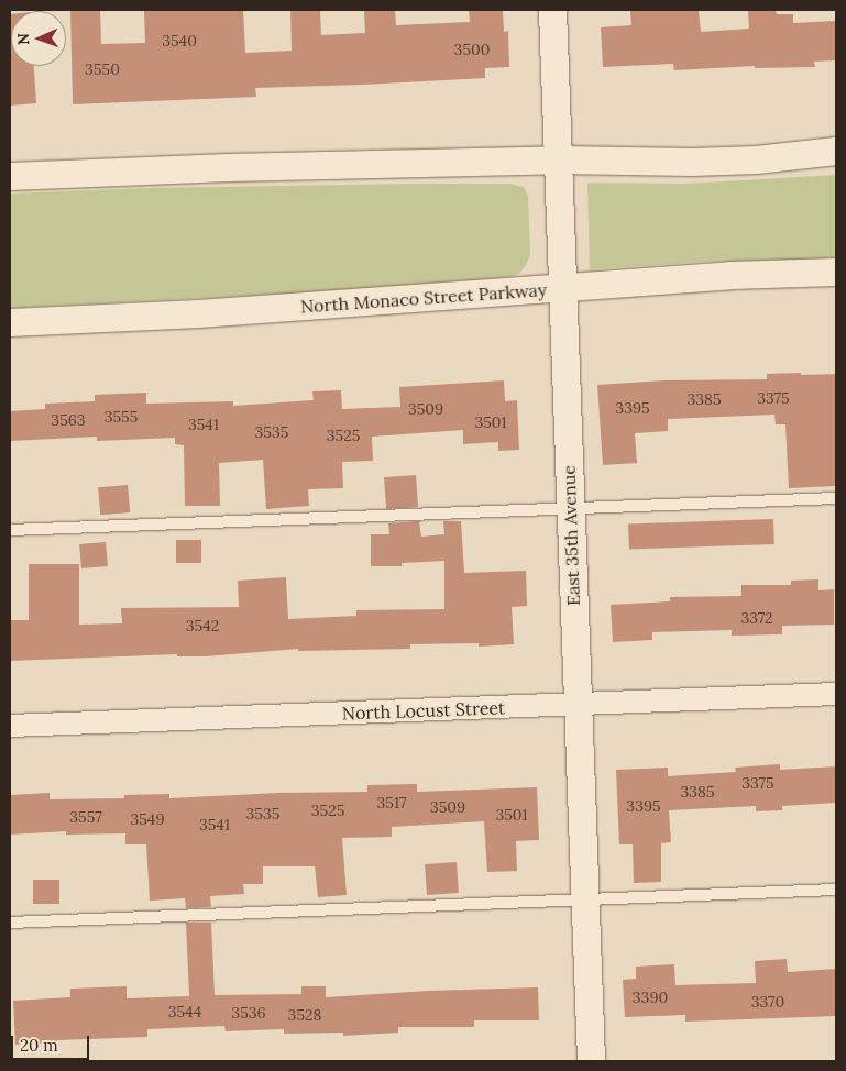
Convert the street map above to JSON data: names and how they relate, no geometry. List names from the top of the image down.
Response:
{
  "streets": {
    "street": ["North Monaco Street Parkway", "East 35th Avenue", "North Locust Street"]
  },
  "crossings": [
    ["North Monaco Street Parkway", "East 35th Avenue"],
    ["East 35th Avenue", "North Locust Street"]
  ],
  "house_numbers": [
    "3540",
    "3500",
    "3550",
    "3375",
    "3385",
    "3395",
    "3509",
    "3555",
    "3563",
    "3501",
    "3541",
    "3535",
    "3525",
    "3372",
    "3542",
    "3375",
    "3385",
    "3517",
    "3395",
    "3509",
    "3525",
    "3535",
    "3501",
    "3557",
    "3549",
    "3541",
    "3390",
    "3370",
    "3544",
    "3536",
    "3528"
  ],
  "scale_bar": "20 m",
  "north": "left"
}
